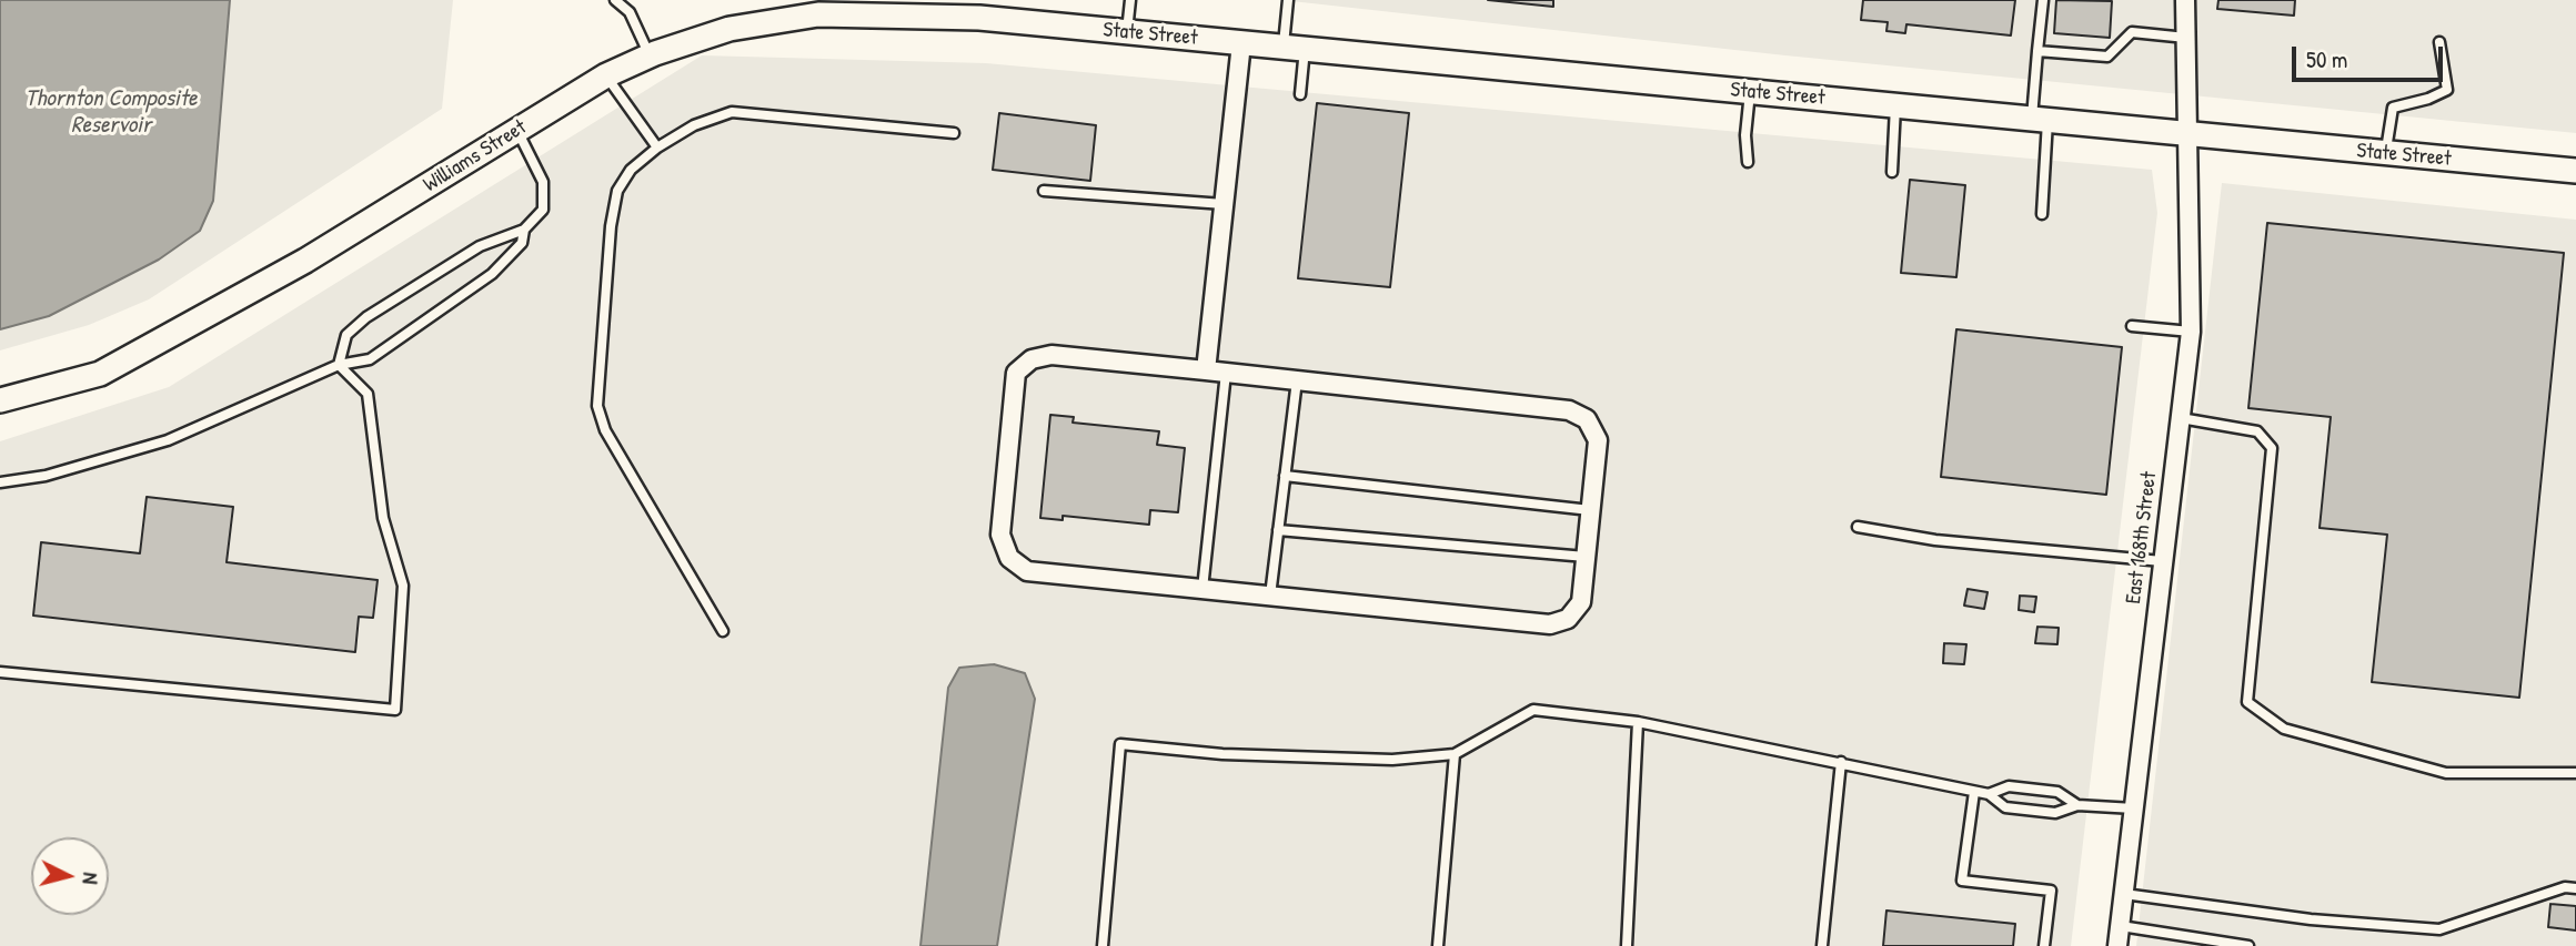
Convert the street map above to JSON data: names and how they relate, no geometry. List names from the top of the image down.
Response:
{
  "streets": {
    "street": ["State Street", "Williams Street", "East 168th Street"]
  },
  "crossings": [
    ["State Street", "Williams Street"],
    ["State Street", "East 168th Street"]
  ],
  "water": ["Thornton Composite Reservoir"],
  "scale_bar": "50 m",
  "north": "right"
}
